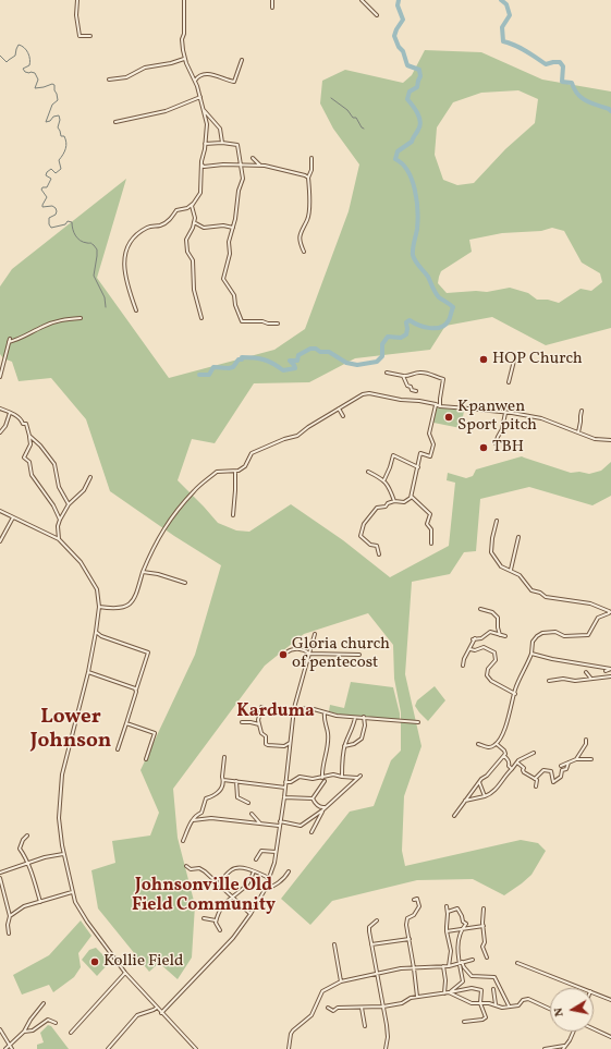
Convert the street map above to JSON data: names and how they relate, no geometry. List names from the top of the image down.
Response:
{
  "districts": ["Karduma", "Lower Johnson", "Johnsonville Old Field Community"],
  "places": [
    "HOP Church",
    "Kpanwen Sport pitch",
    "TBH",
    "Gloria church of pentecost",
    "Kollie Field"
  ],
  "north": "left"
}
